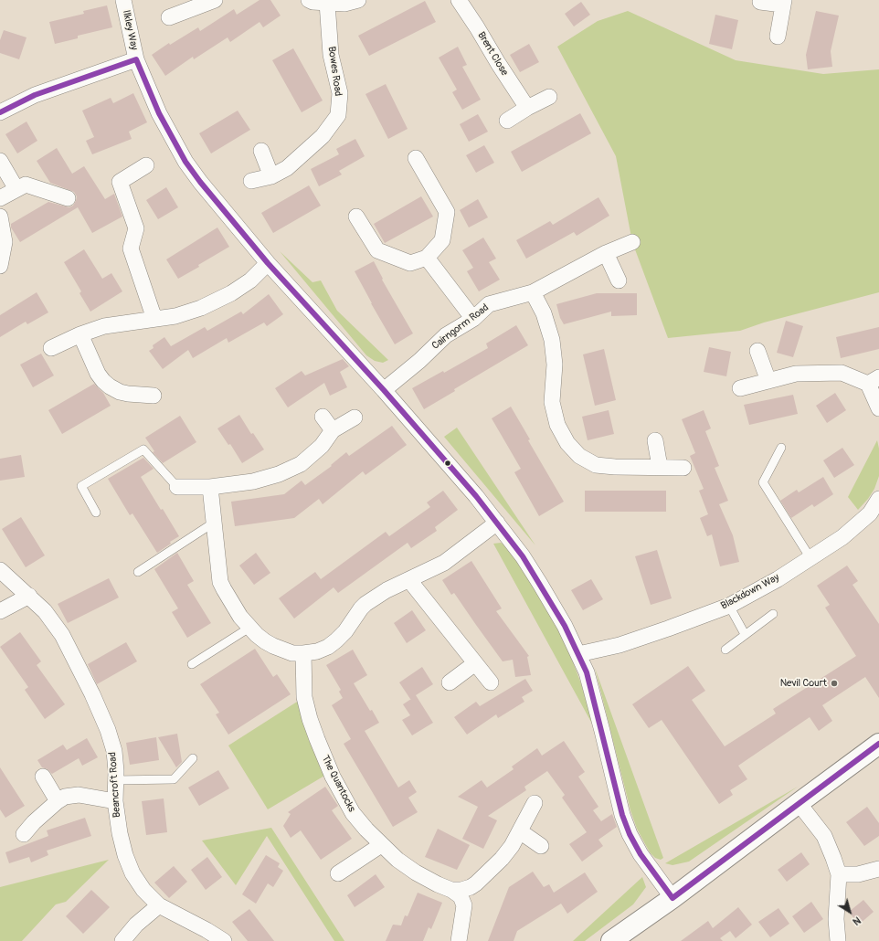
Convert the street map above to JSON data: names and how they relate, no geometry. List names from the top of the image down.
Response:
{
  "streets": {
    "street": [
      "Ilkley Way",
      "Brent Close",
      "Bowes Road",
      "Cairngorm Road",
      "Blackdown Way",
      "The Quantocks",
      "Beancroft Road"
    ]
  },
  "crossings": [
    ["Ilkley Way", "Cairngorm Road"],
    ["Ilkley Way", "Blackdown Way"]
  ],
  "places": ["Nevil Court"],
  "north": "bottom right"
}
